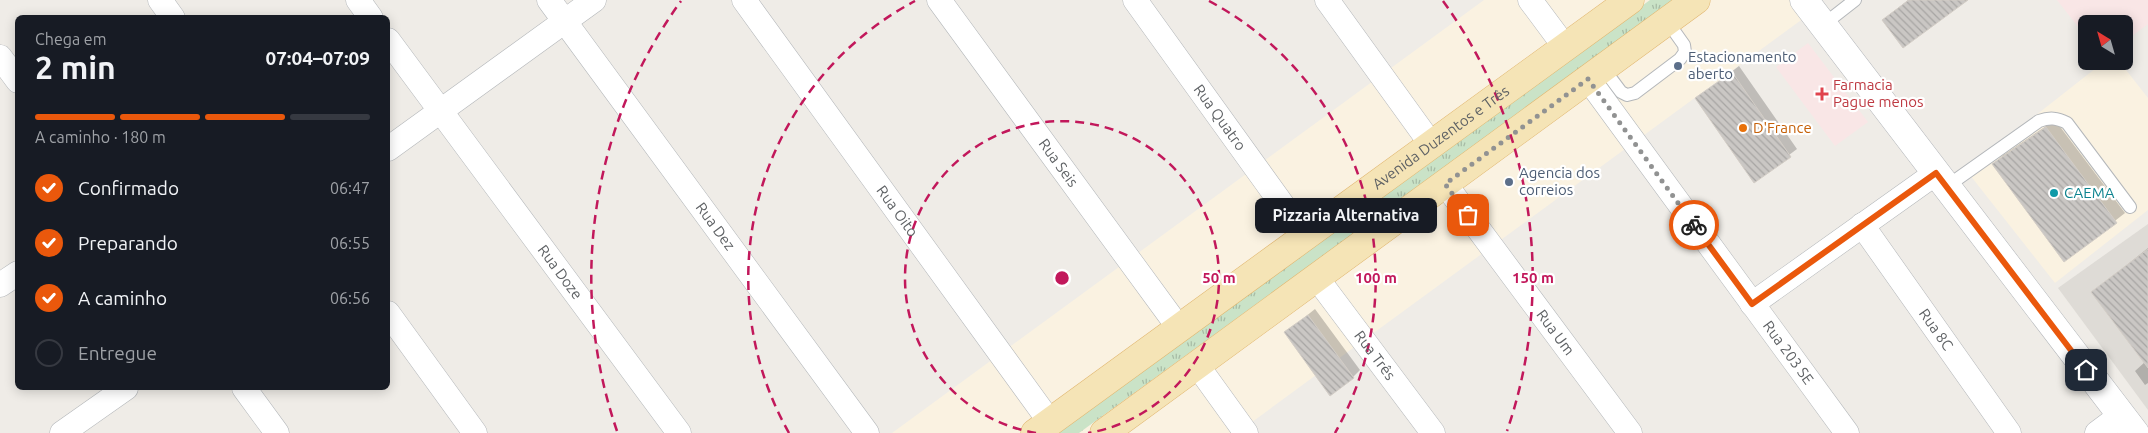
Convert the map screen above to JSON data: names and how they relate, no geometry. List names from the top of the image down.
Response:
{
  "streets": {
    "main road": ["Avenida Duzentos e Três"],
    "street": [
      "Rua Quatro",
      "Rua Seis",
      "Rua Oito",
      "Rua Dez",
      "Rua Doze",
      "Rua 8C",
      "Rua Um",
      "Rua 203 SE",
      "Rua Três"
    ]
  },
  "crossings": [
    ["Rua Quatro", "Avenida Duzentos e Três"],
    ["Avenida Duzentos e Três", "Rua Seis"],
    ["Avenida Duzentos e Três", "Rua Oito"]
  ],
  "places": {
    "other": [
      "Estacionamento aberto",
      "D'France",
      "Agencia dos correios",
      "CAEMA",
      "Pizzaria Alternativa"
    ],
    "health": ["Farmacia Pague menos"]
  },
  "north": "top left",
  "page": {
    "heading": ["2 min", "Chega em", "07:04–07:09"],
    "bar": "A caminho · 180 m",
    "list": [
      ["Confirmado", "06:47"],
      ["Preparando", "06:55"],
      ["A caminho", "06:56"],
      "Entregue"
    ],
    "bubble": "Pizzaria Alternativa"
  },
  "rings": ["50 m", "100 m", "150 m"]
}
